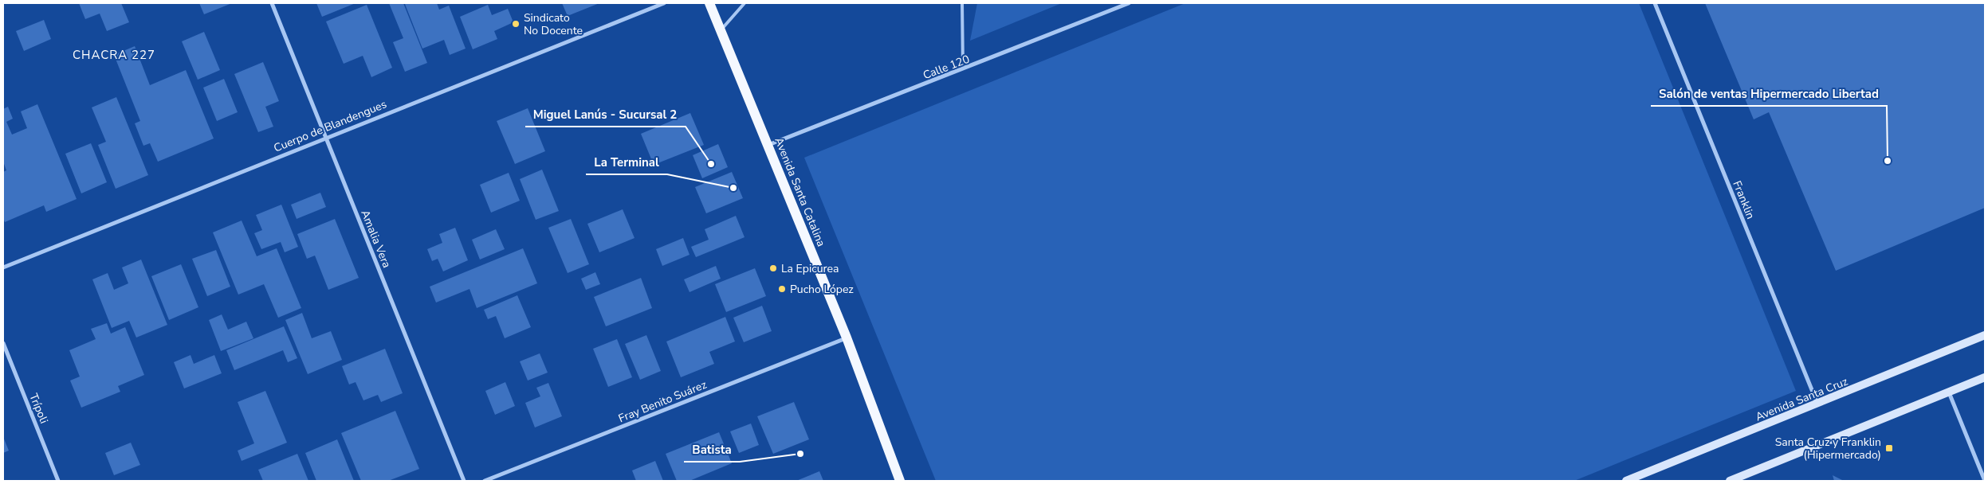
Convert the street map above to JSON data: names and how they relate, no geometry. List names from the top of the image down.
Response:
{
  "streets": {
    "main road": ["Avenida Santa Catalina", "Avenida Santa Cruz"],
    "street": [
      "Calle 120",
      "Cuerpo de Blandengues",
      "Franklin",
      "Amalia Vera",
      "Fray Benito Suárez",
      "Trípoli"
    ]
  },
  "crossings": [
    ["Calle 120", "Avenida Santa Catalina"],
    ["Cuerpo de Blandengues", "Amalia Vera"],
    ["Avenida Santa Catalina", "Fray Benito Suárez"],
    ["Franklin", "Avenida Santa Cruz"]
  ],
  "districts": ["CHACRA 227"],
  "places": {
    "other": [
      "Sindicato No Docente",
      "Salón de ventas Hipermercado Libertad",
      "Miguel Lanús - Sucursal 2",
      "La Terminal",
      "La Epicurea",
      "Pucho López",
      "Batista"
    ],
    "transit": ["Santa Cruz y Franklin (Hipermercado)"]
  }
}
